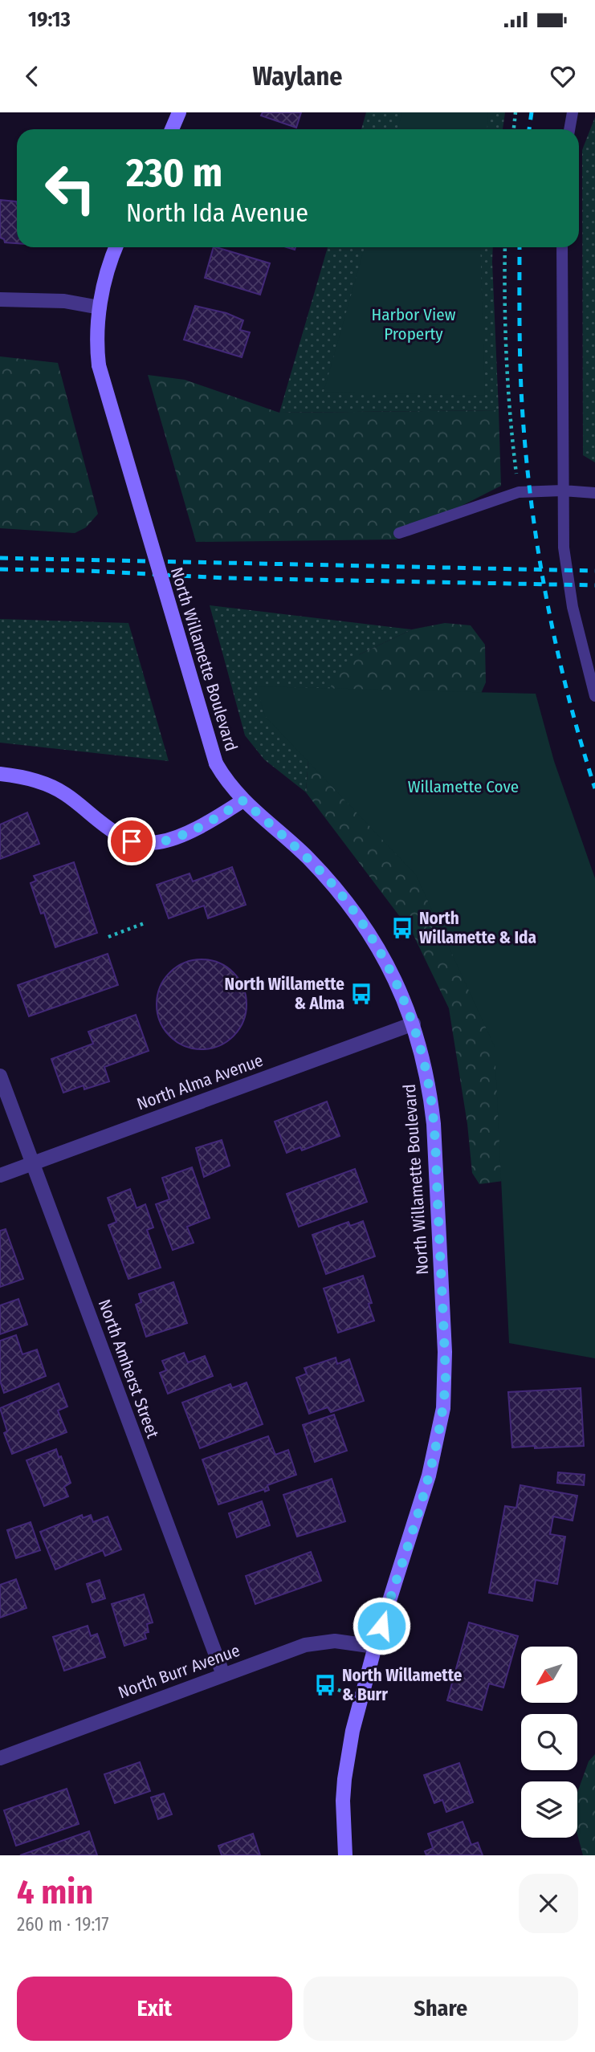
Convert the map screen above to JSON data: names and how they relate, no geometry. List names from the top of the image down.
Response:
{
  "streets": {
    "main road": ["North Willamette Boulevard"],
    "street": ["North Alma Avenue", "North Amherst Street", "North Burr Avenue"]
  },
  "crossings": [
    ["North Willamette Boulevard", "North Alma Avenue"],
    ["North Willamette Boulevard", "North Burr Avenue"],
    ["North Alma Avenue", "North Amherst Street"],
    ["North Amherst Street", "North Burr Avenue"]
  ],
  "parks": ["Harbor View Property", "Willamette Cove"],
  "places": {
    "bus stop": ["North Willamette & Ida", "North Willamette & Alma", "North Willamette & Burr"]
  },
  "north": "bottom left",
  "page": {
    "status": "19:13",
    "header": "Waylane",
    "turn": ["230 m", "North Ida Avenue"],
    "heading": ["4 min", "260 m · 19:17"],
    "buttons": ["Exit", "Share"]
  }
}
